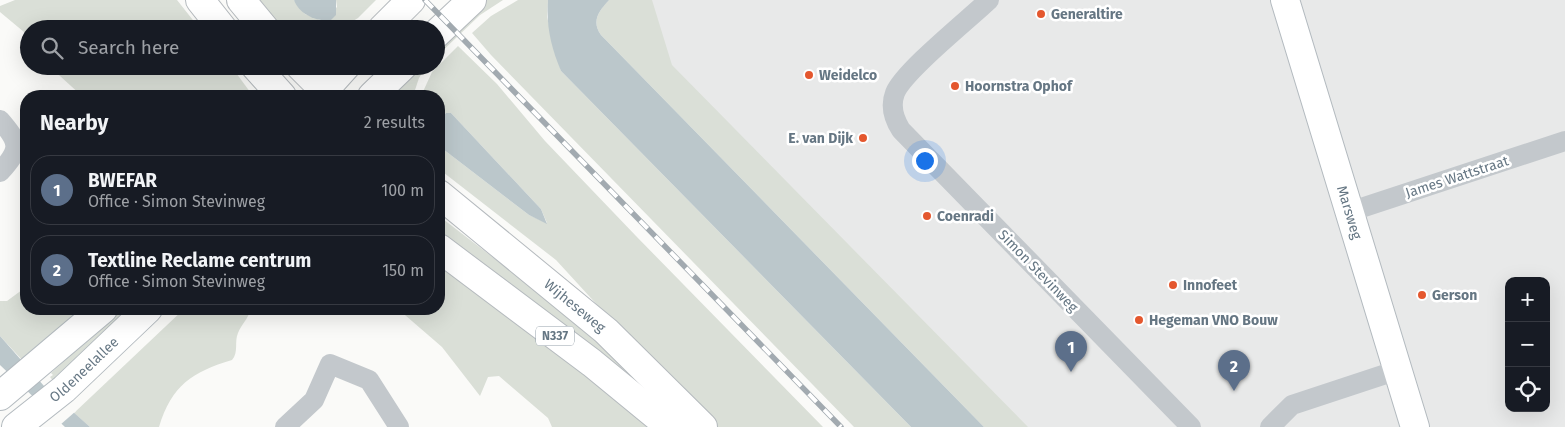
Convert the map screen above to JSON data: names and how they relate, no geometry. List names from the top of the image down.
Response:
{
  "streets": {
    "main road": [
      "Marsweg",
      "Wijheseweg",
      "N337",
      "Oldeneelallee"
    ],
    "street": ["James Wattstraat", "Simon Stevinweg"]
  },
  "crossings": [
    ["James Wattstraat", "Marsweg"]
  ],
  "places": [
    "Generaltire",
    "Weidelco",
    "Hoornstra Ophof",
    "E. van Dijk",
    "Coenradi",
    "Innofeet",
    "Gerson",
    "Hegeman VNO Bouw"
  ],
  "page": {
    "search": "Search here",
    "heading": ["Nearby", "2 results"],
    "list": [
      {
        "mark": "1",
        "name": "BWEFAR",
        "note": "Office · Simon Stevinweg",
        "value": "100 m"
      },
      {
        "mark": "2",
        "name": "Textline Reclame centrum",
        "note": "Office · Simon Stevinweg",
        "value": "150 m"
      }
    ],
    "map_buttons": ["+", "−"],
    "pins": ["1", "2"]
  }
}
